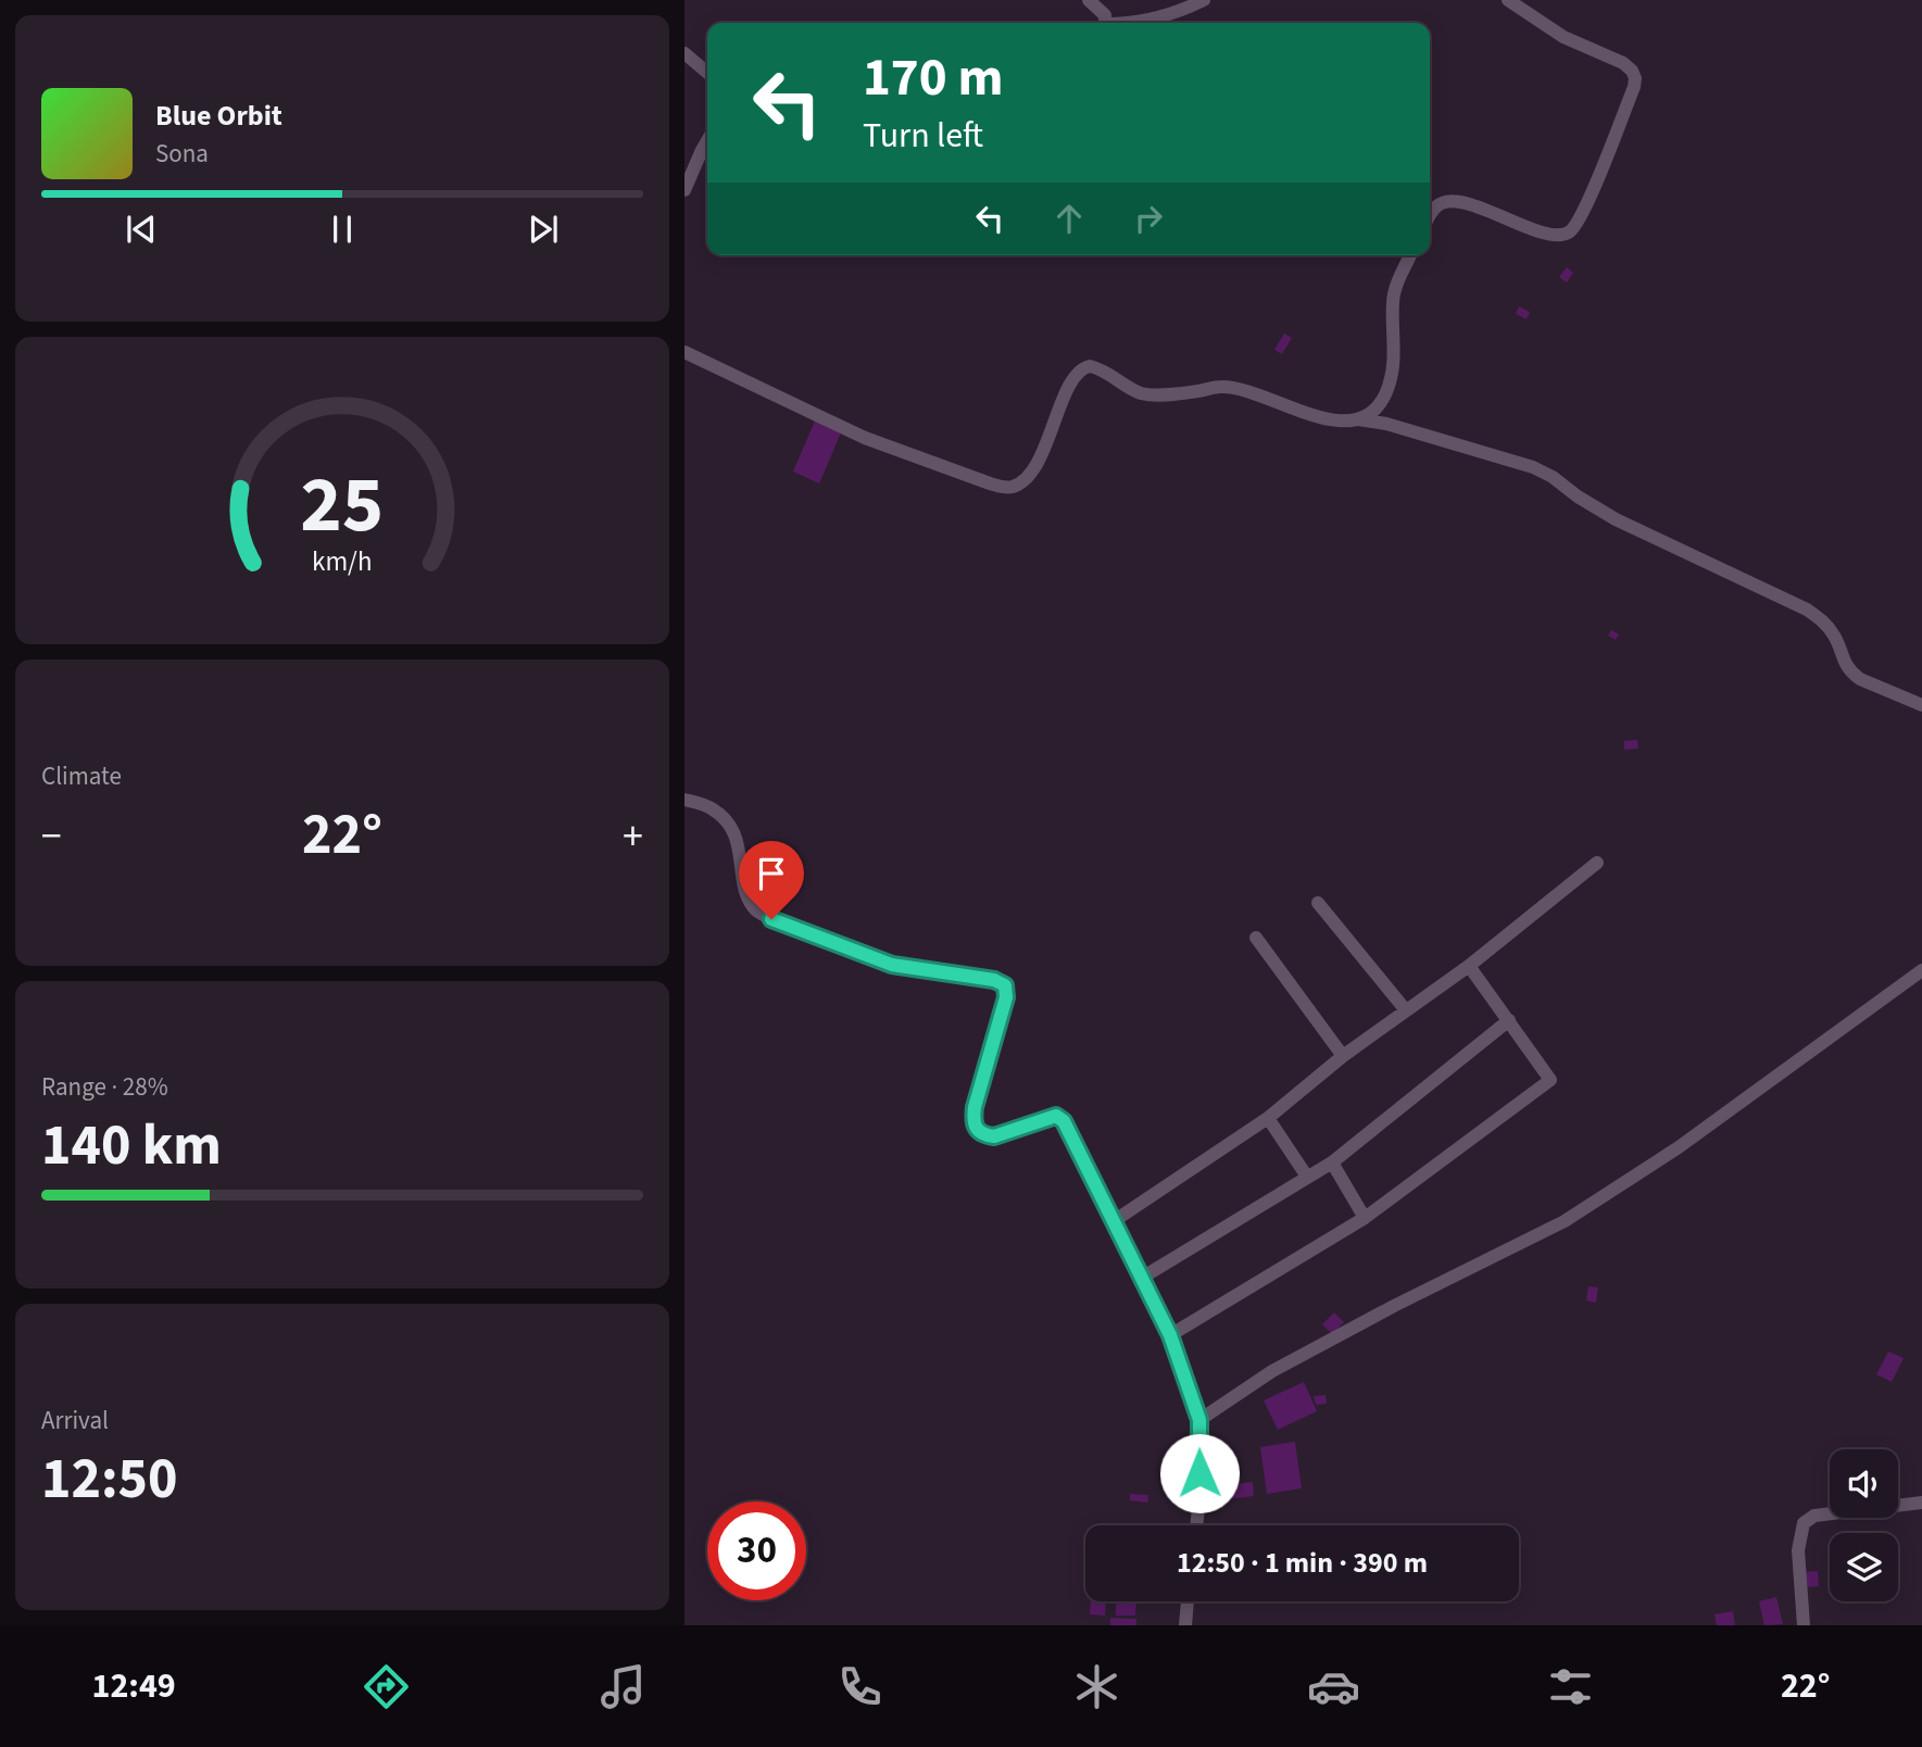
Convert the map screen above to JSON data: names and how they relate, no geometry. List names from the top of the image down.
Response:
{
  "page": {
    "turn": ["170 m", "Turn left"],
    "song": ["Blue Orbit", "Sona"],
    "tile": [
      "Climate",
      ["Range · 28%", "140 km"],
      ["Arrival", "12:50"]
    ],
    "heat": ["−", "22°", "+"],
    "limit": "30",
    "trip": "12:50 · 1 min · 390 m",
    "tabs": ["12:49", "22°"],
    "gauge": ["25", "km/h"]
  }
}
